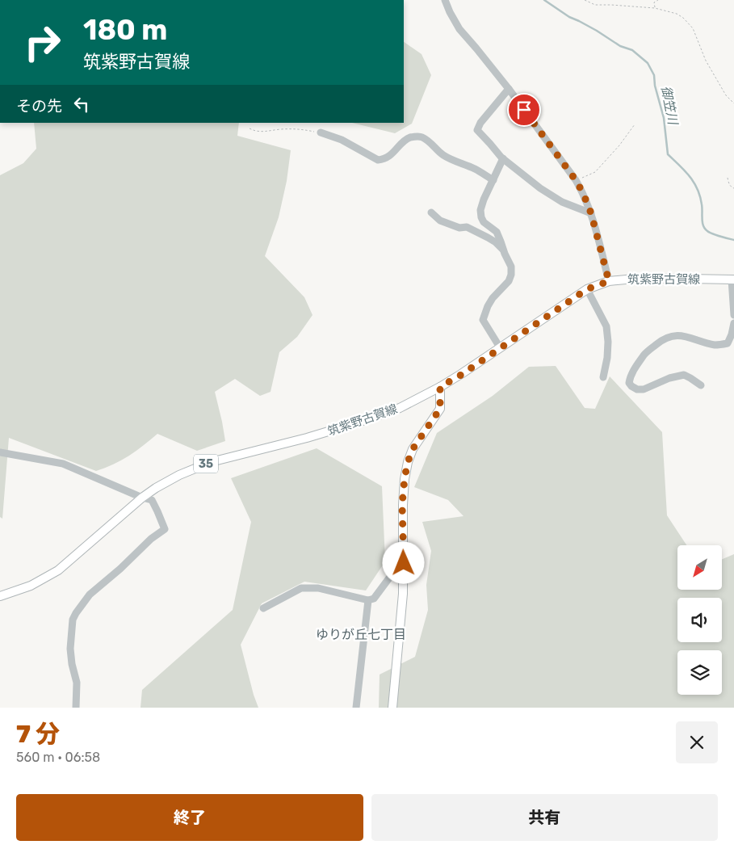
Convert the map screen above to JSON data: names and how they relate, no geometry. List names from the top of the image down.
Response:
{
  "streets": {
    "main road": ["筑紫野古賀線", "35"]
  },
  "districts": ["ゆりが丘七丁目"],
  "water": ["御笠川"],
  "north": "bottom left",
  "page": {
    "turn": ["180 m", "筑紫野古賀線"],
    "then": "その先",
    "heading": ["7 分", "560 m · 06:58"],
    "buttons": ["終了", "共有"]
  }
}
